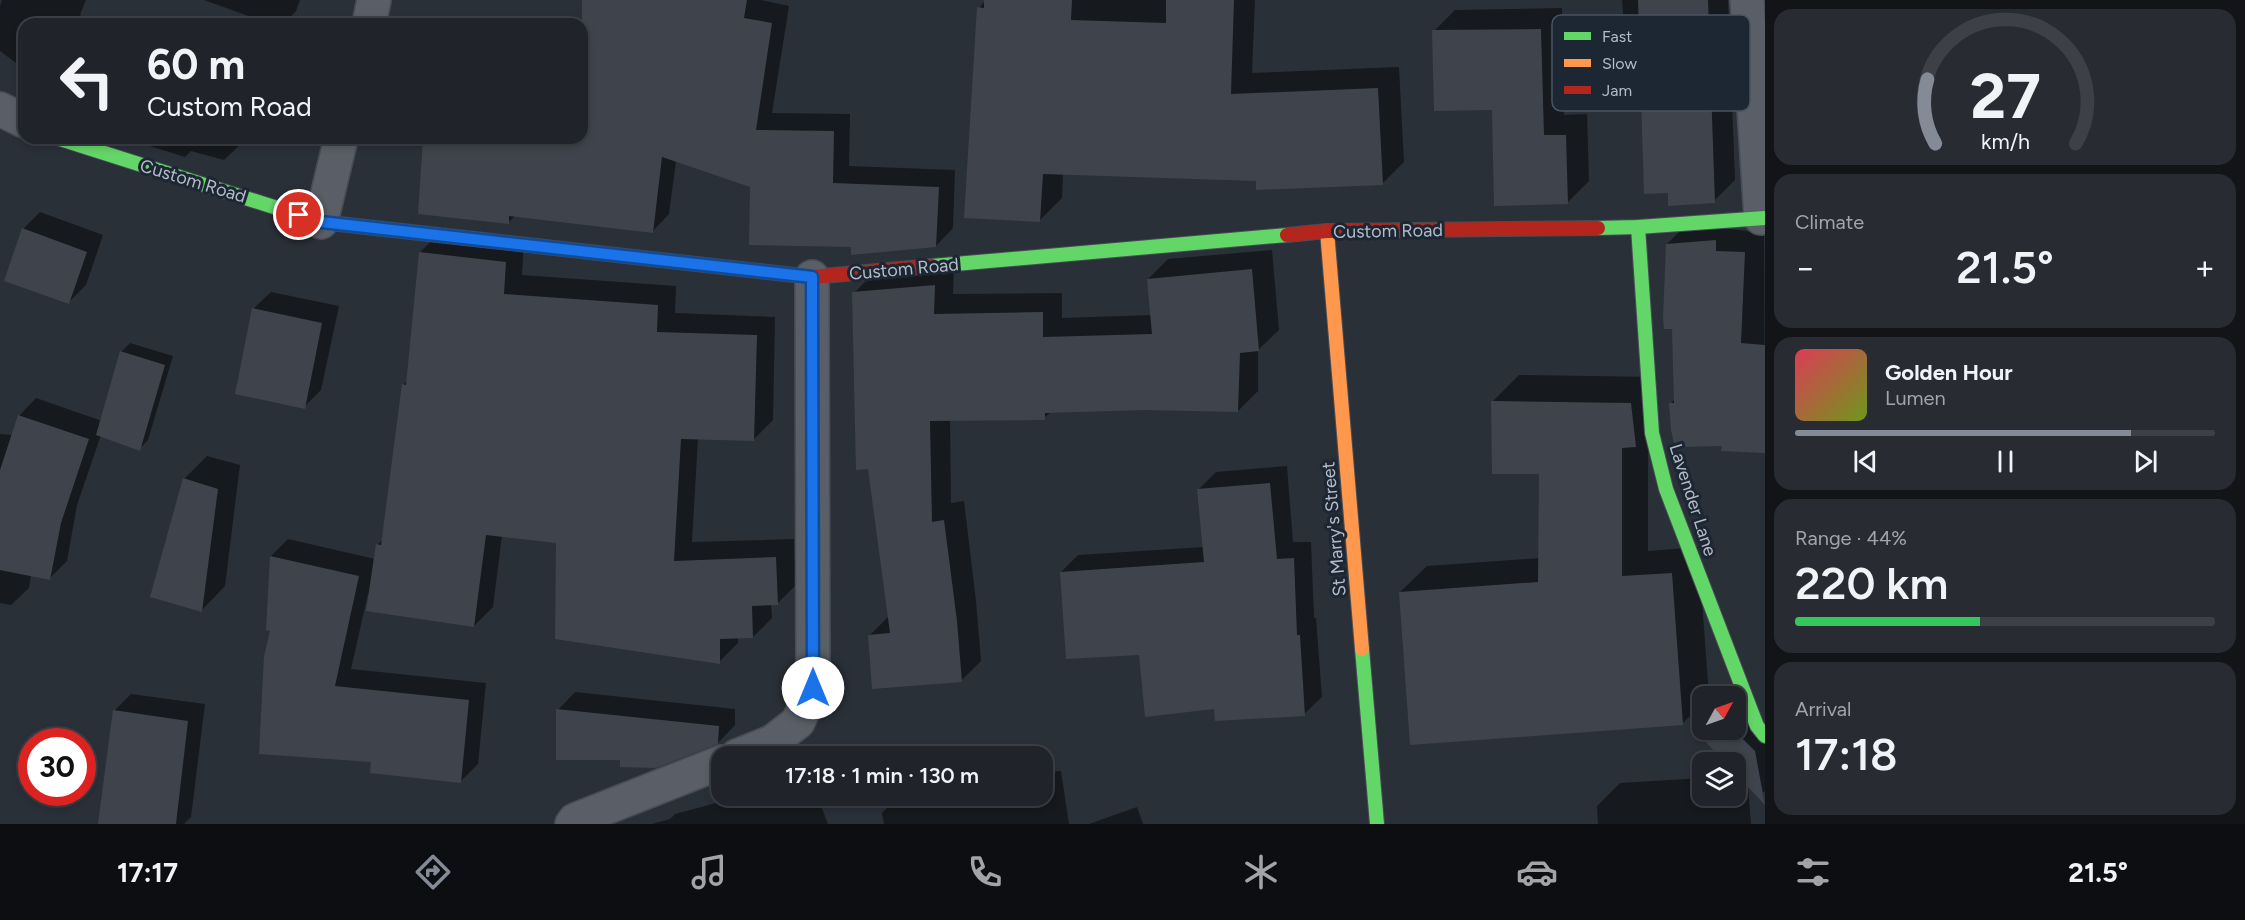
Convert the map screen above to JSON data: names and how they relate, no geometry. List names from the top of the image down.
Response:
{
  "streets": {
    "street": ["Custom Road", "Lavender Lane", "St Marry's Street"]
  },
  "crossings": [
    ["Custom Road", "Lavender Lane"],
    ["Custom Road", "St Marry's Street"]
  ],
  "legend": ["Fast", "Slow", "Jam"],
  "north": "top right",
  "page": {
    "turn": ["60 m", "Custom Road"],
    "tile": [
      "Climate",
      ["Range · 44%", "220 km"],
      ["Arrival", "17:18"]
    ],
    "heat": ["−", "21.5°", "+"],
    "song": ["Golden Hour", "Lumen"],
    "limit": "30",
    "trip": "17:18 · 1 min · 130 m",
    "tabs": ["17:17", "21.5°"],
    "gauge": ["27", "km/h"]
  }
}
